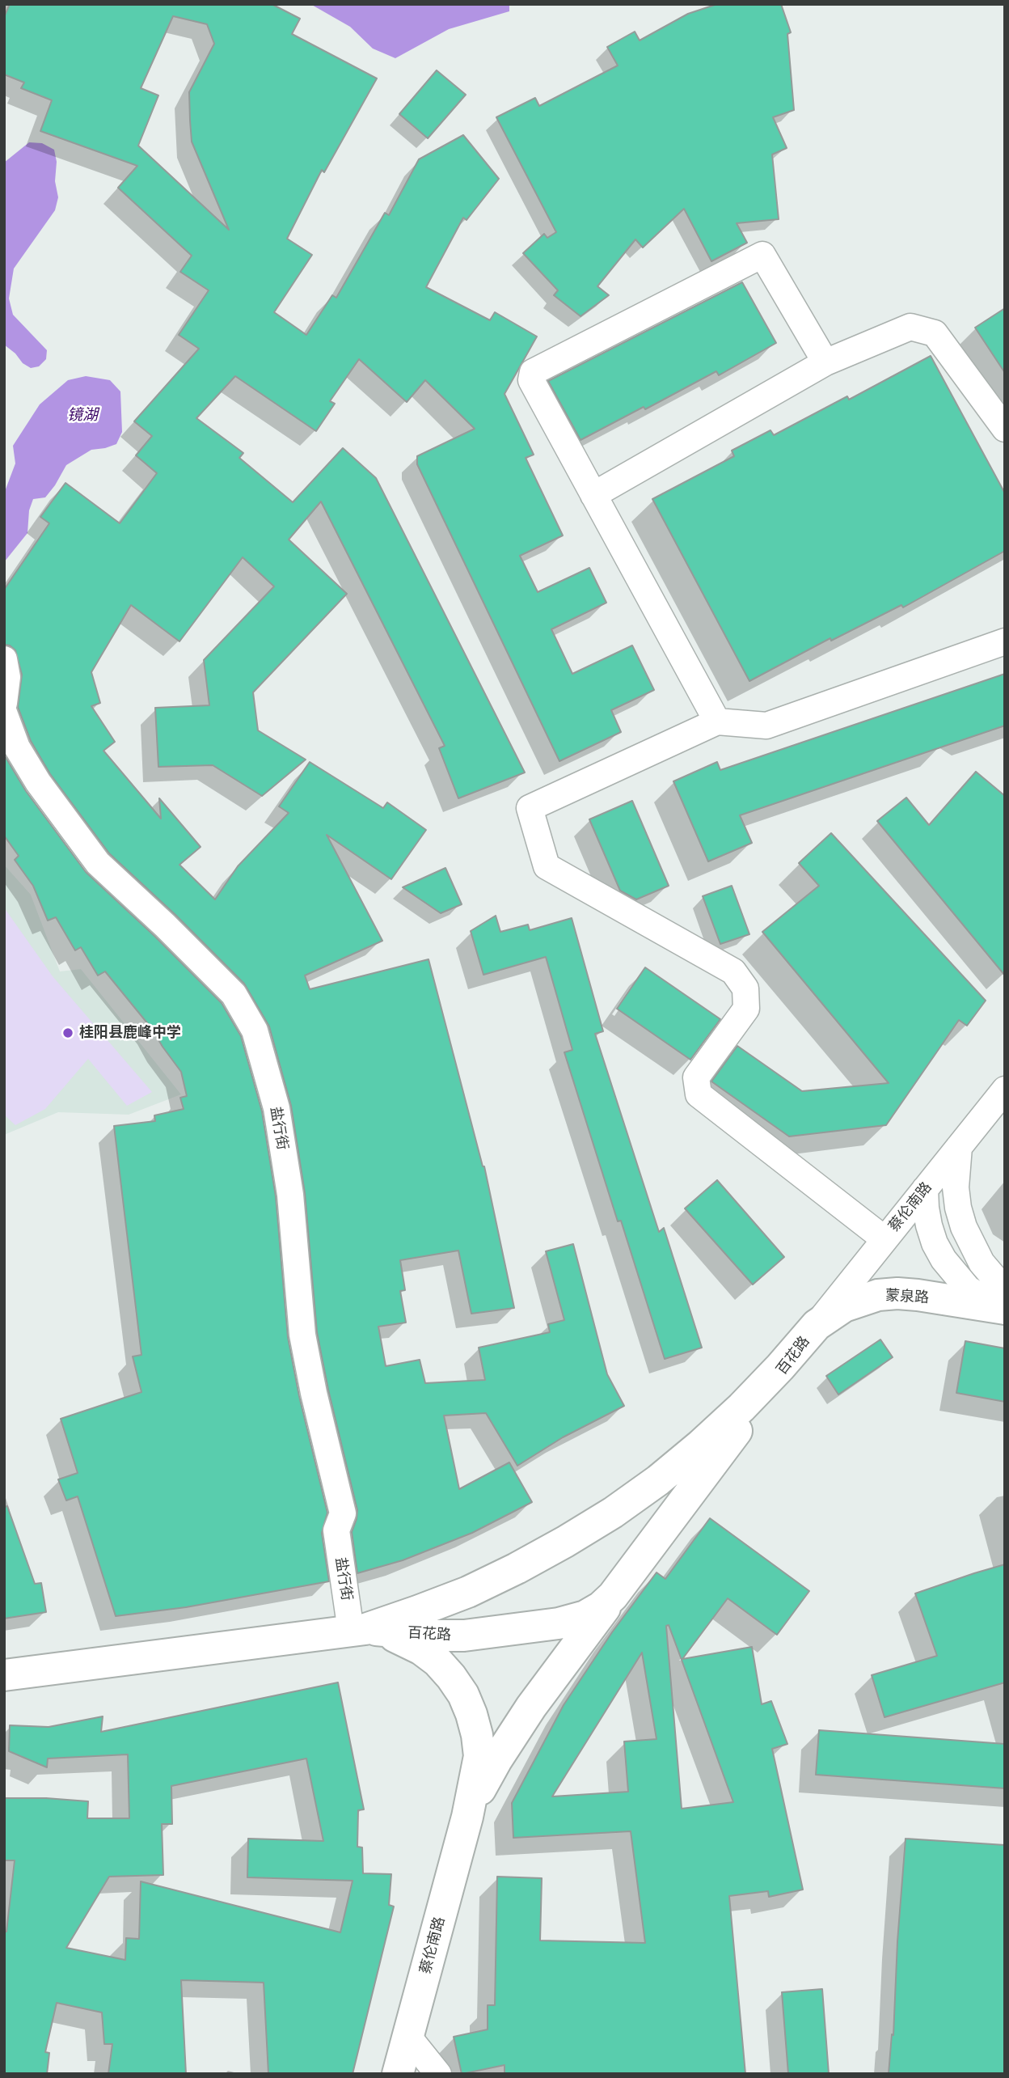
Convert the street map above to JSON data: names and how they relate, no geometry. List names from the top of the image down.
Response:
{
  "streets": {
    "main road": ["蔡伦南路", "蒙泉路", "百花路"],
    "street": ["盐行街"]
  },
  "crossings": [
    ["盐行街", "蔡伦南路"],
    ["盐行街", "百花路"],
    ["蔡伦南路", "蒙泉路"],
    ["蔡伦南路", "百花路"],
    ["蒙泉路", "百花路"]
  ],
  "water": ["镜湖"],
  "places": ["桂阳县鹿峰中学"]
}
